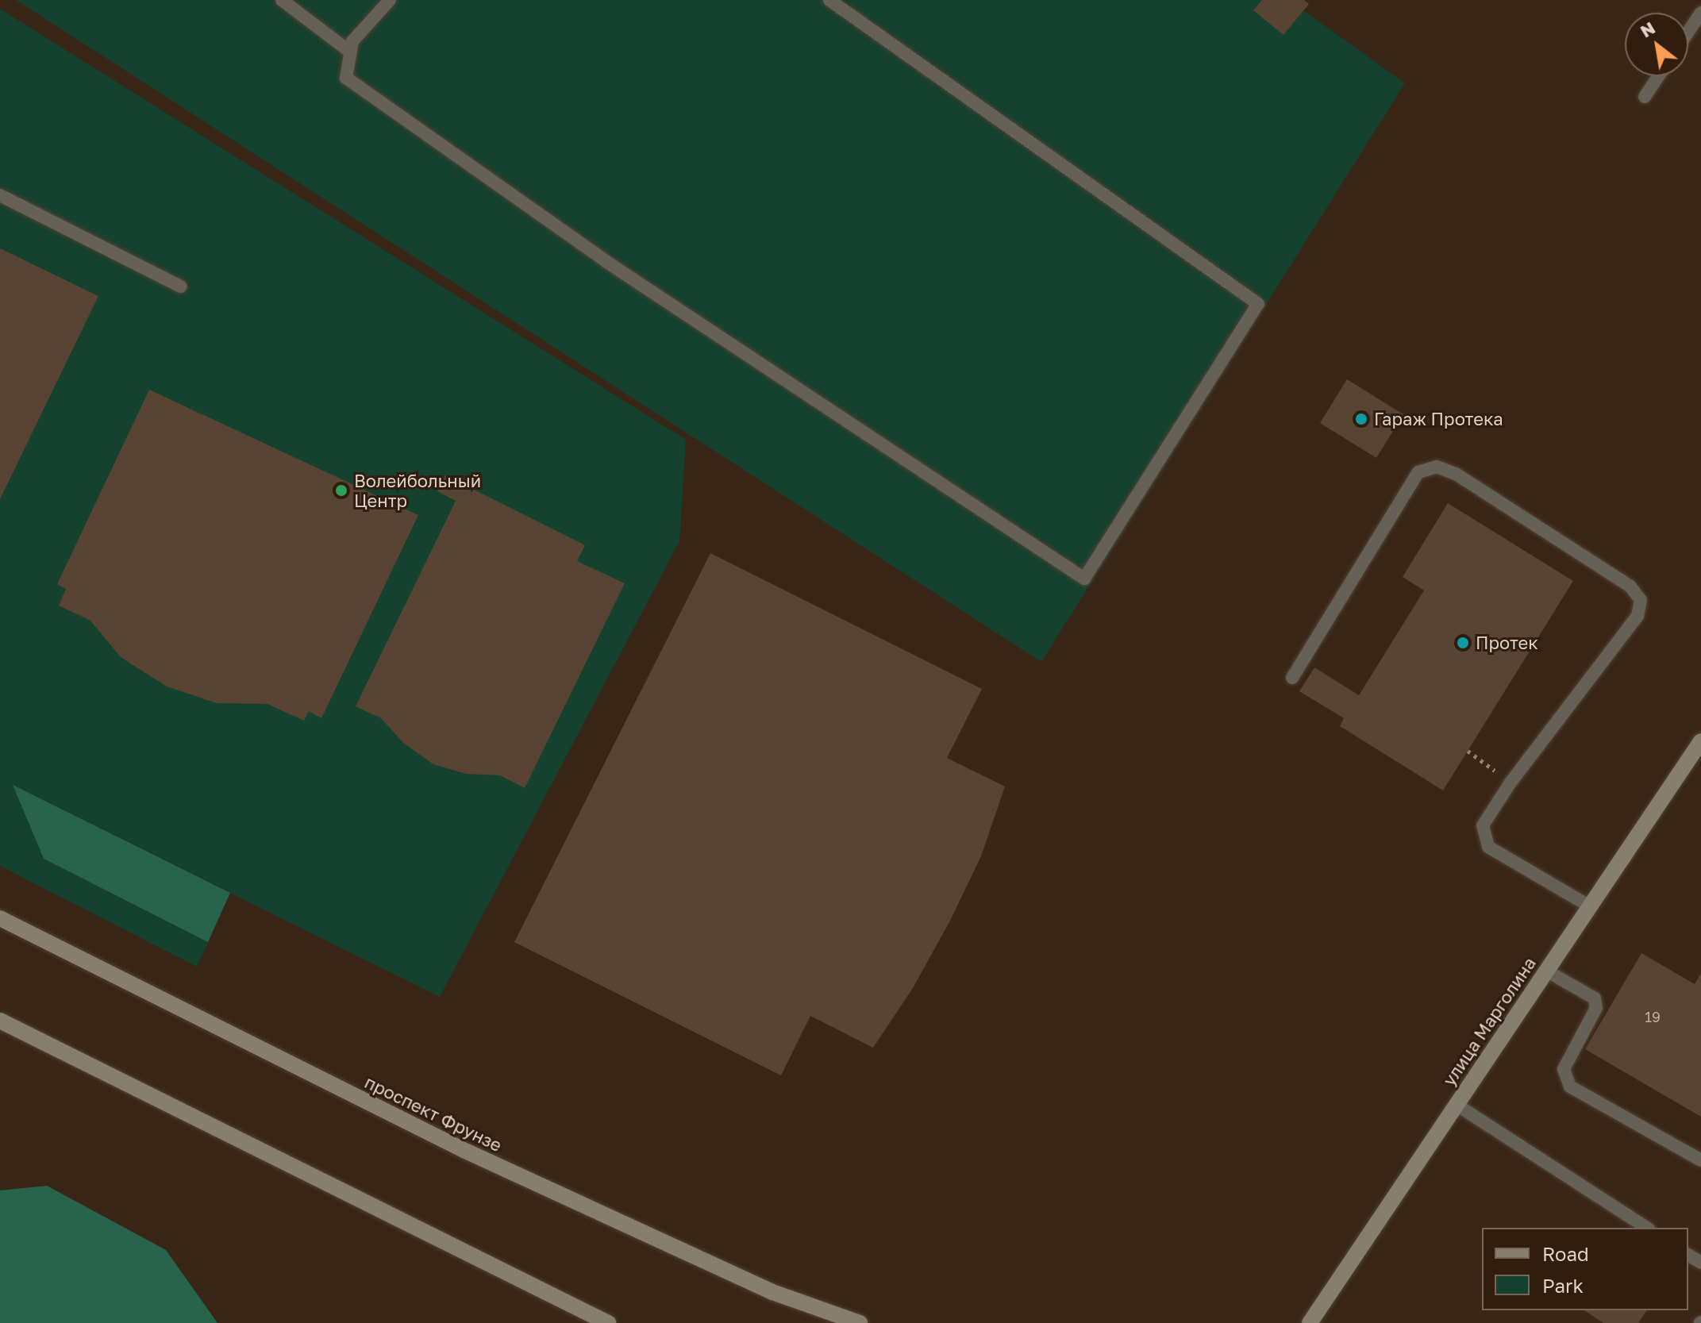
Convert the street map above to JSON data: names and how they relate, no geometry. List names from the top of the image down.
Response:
{
  "streets": {
    "main road": ["улица Марголина", "проспект Фрунзе"]
  },
  "places": ["Гараж Протека", "Волейбольный Центр", "Протек"],
  "house_numbers": ["19"],
  "legend": ["Road", "Park"],
  "north": "top left"
}
